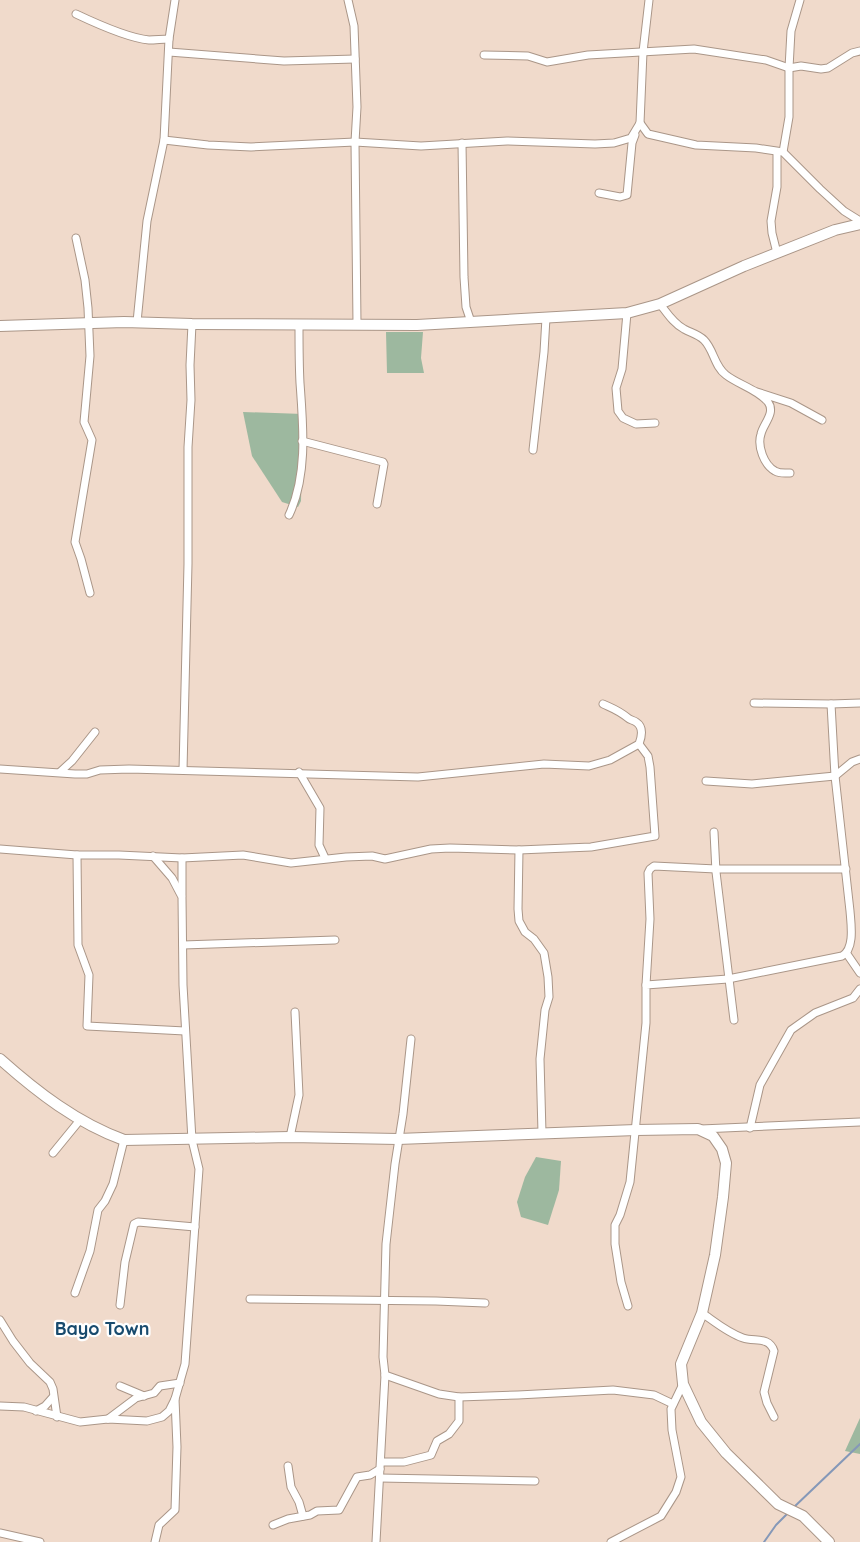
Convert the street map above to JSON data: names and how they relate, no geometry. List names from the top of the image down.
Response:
{
  "districts": ["Bayo Town"]
}
